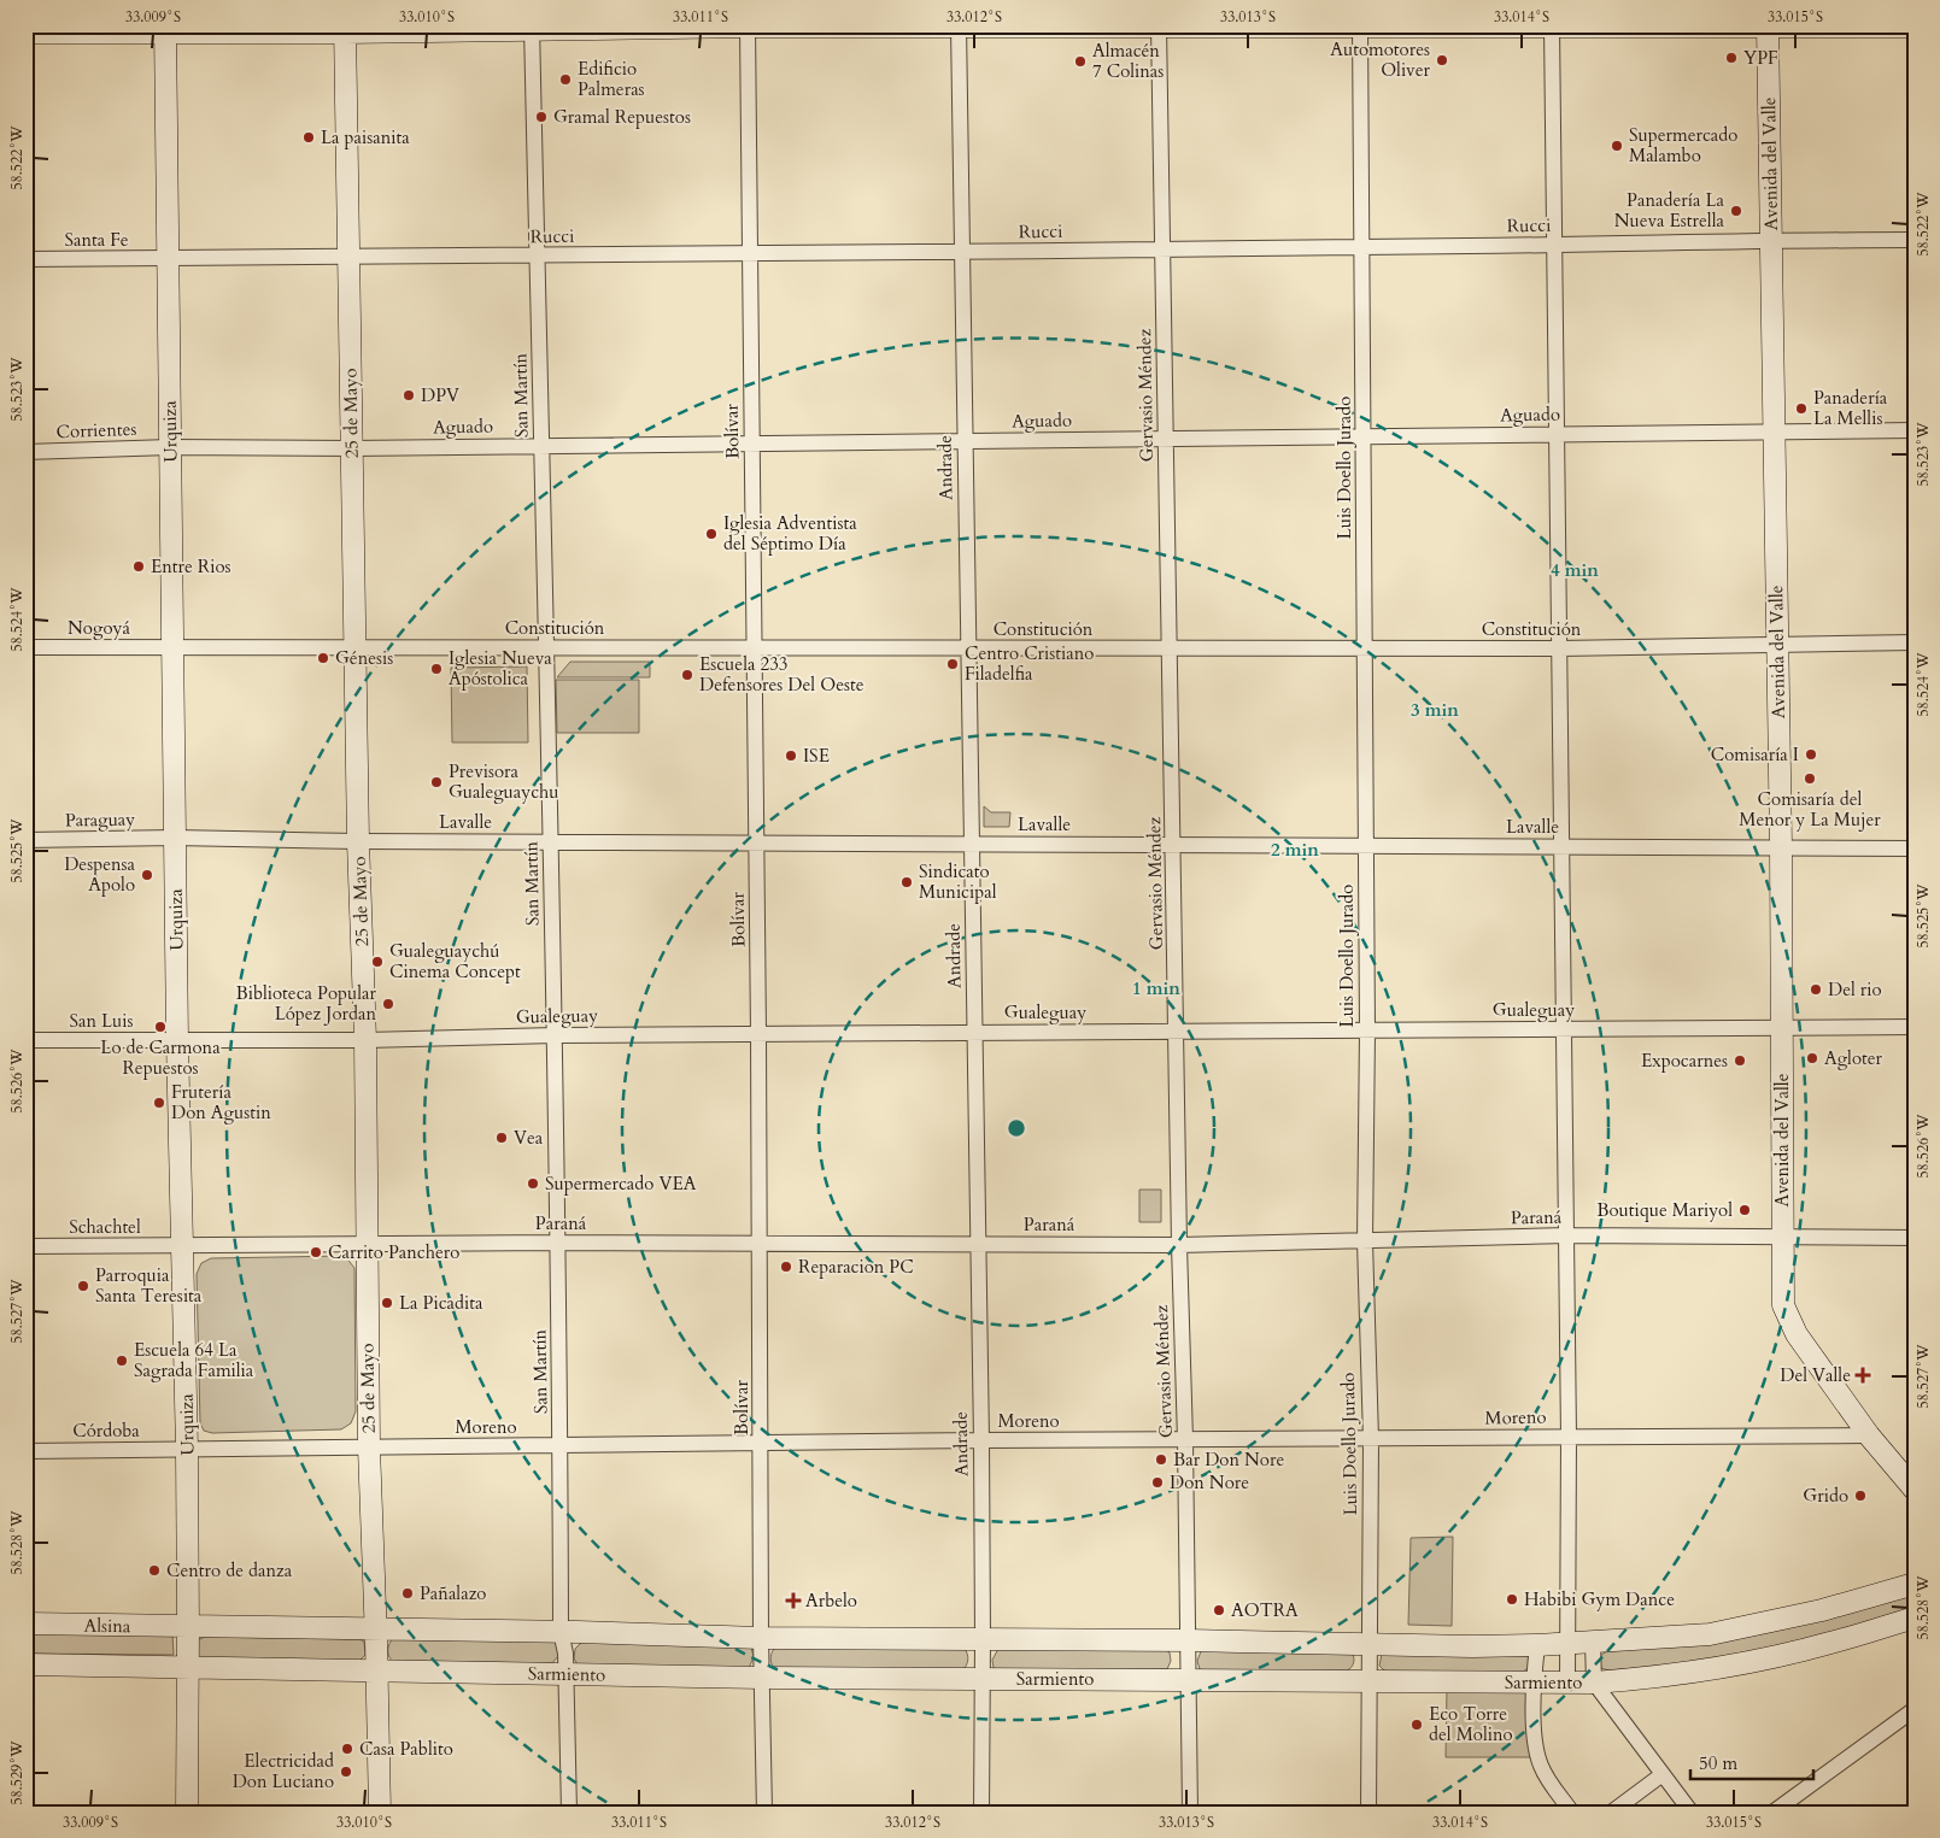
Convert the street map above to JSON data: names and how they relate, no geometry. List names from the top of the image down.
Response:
{
  "streets": {
    "main road": [
      "Avenida del Valle",
      "25 de Mayo",
      "Urquiza",
      "Alsina",
      "Sarmiento"
    ],
    "street": [
      "Rucci",
      "Santa Fe",
      "San Martín",
      "Gervasio Méndez",
      "Aguado",
      "Corrientes",
      "Bolívar",
      "Andrade",
      "Luis Doello Jurado",
      "Nogoyá",
      "Constitución",
      "Paraguay",
      "Lavalle",
      "Gualeguay",
      "San Luis",
      "Paraná",
      "Schachtel",
      "Moreno",
      "Córdoba"
    ]
  },
  "crossings": [
    ["Avenida del Valle", "Rucci"],
    ["Avenida del Valle", "Aguado"],
    ["Avenida del Valle", "Constitución"],
    ["Avenida del Valle", "Lavalle"],
    ["Avenida del Valle", "Gualeguay"],
    ["Avenida del Valle", "Paraná"],
    ["Avenida del Valle", "Moreno"],
    ["Rucci", "Santa Fe"],
    ["Rucci", "San Martín"],
    ["Rucci", "Gervasio Méndez"],
    ["Rucci", "25 de Mayo"],
    ["Rucci", "Urquiza"],
    ["Rucci", "Bolívar"],
    ["Rucci", "Andrade"],
    ["Rucci", "Luis Doello Jurado"],
    ["Santa Fe", "Urquiza"],
    ["San Martín", "Aguado"],
    ["San Martín", "Constitución"],
    ["San Martín", "Lavalle"],
    ["San Martín", "Gualeguay"],
    ["San Martín", "Paraná"],
    ["San Martín", "Moreno"],
    ["San Martín", "Sarmiento"],
    ["Gervasio Méndez", "Aguado"],
    ["Gervasio Méndez", "Constitución"],
    ["Gervasio Méndez", "Lavalle"],
    ["Gervasio Méndez", "Gualeguay"],
    ["Gervasio Méndez", "Paraná"],
    ["Gervasio Méndez", "Moreno"],
    ["Gervasio Méndez", "Sarmiento"],
    ["25 de Mayo", "Aguado"],
    ["25 de Mayo", "Constitución"],
    ["25 de Mayo", "Lavalle"],
    ["25 de Mayo", "Gualeguay"],
    ["25 de Mayo", "Paraná"],
    ["25 de Mayo", "Moreno"],
    ["25 de Mayo", "Sarmiento"],
    ["Aguado", "Corrientes"],
    ["Aguado", "Urquiza"],
    ["Aguado", "Bolívar"],
    ["Aguado", "Andrade"],
    ["Aguado", "Luis Doello Jurado"],
    ["Corrientes", "Urquiza"],
    ["Urquiza", "Nogoyá"],
    ["Urquiza", "Constitución"],
    ["Urquiza", "Paraguay"],
    ["Urquiza", "Lavalle"],
    ["Urquiza", "Gualeguay"],
    ["Urquiza", "San Luis"],
    ["Urquiza", "Paraná"],
    ["Urquiza", "Schachtel"],
    ["Urquiza", "Moreno"],
    ["Urquiza", "Córdoba"],
    ["Urquiza", "Alsina"],
    ["Urquiza", "Sarmiento"],
    ["Bolívar", "Constitución"],
    ["Bolívar", "Lavalle"],
    ["Bolívar", "Gualeguay"],
    ["Bolívar", "Paraná"],
    ["Bolívar", "Moreno"],
    ["Bolívar", "Sarmiento"],
    ["Andrade", "Constitución"],
    ["Andrade", "Lavalle"],
    ["Andrade", "Gualeguay"],
    ["Andrade", "Paraná"],
    ["Andrade", "Moreno"],
    ["Andrade", "Sarmiento"],
    ["Luis Doello Jurado", "Constitución"],
    ["Luis Doello Jurado", "Lavalle"],
    ["Luis Doello Jurado", "Gualeguay"],
    ["Luis Doello Jurado", "Paraná"],
    ["Luis Doello Jurado", "Moreno"],
    ["Luis Doello Jurado", "Sarmiento"],
    ["Nogoyá", "Constitución"],
    ["Paraguay", "Lavalle"],
    ["Gualeguay", "San Luis"],
    ["Paraná", "Schachtel"],
    ["Moreno", "Córdoba"],
    ["Alsina", "Sarmiento"]
  ],
  "places": {
    "other": [
      "YPF",
      "Automotores Oliver",
      "Almacén 7 Colinas",
      "Edificio Palmeras",
      "Gramal Repuestos",
      "La paisanita",
      "Supermercado Malambo",
      "Panadería La Nueva Estrella",
      "DPV",
      "Panadería La Mellis",
      "Iglesia Adventista del Séptimo Día",
      "Entre Rios",
      "Génesis",
      "Centro Cristiano Filadelfia",
      "Iglesia Nueva Apóstolica",
      "Escuela 233 Defensores Del Oeste",
      "Comisaría I",
      "ISE",
      "Comisaría del Menor y La Mujer",
      "Previsora Gualeguaychu",
      "Despensa Apolo",
      "Sindicato Municipal",
      "Gualeguaychú Cinema Concept",
      "Del rio",
      "Biblioteca Popular López Jordan",
      "Lo de Carmona Repuestos",
      "Agloter",
      "Expocarnes",
      "Frutería Don Agustin",
      "Vea",
      "Supermercado VEA",
      "Boutique Mariyol",
      "Carrito Panchero",
      "Reparacion PC",
      "Parroquia Santa Teresita",
      "La Picadita",
      "Escuela 64 La Sagrada Familia",
      "Bar Don Nore",
      "Don Nore",
      "Grido",
      "Centro de danza",
      "Pañalazo",
      "Habibi Gym Dance",
      "AOTRA",
      "Eco Torre del Molino",
      "Casa Pablito",
      "Electricidad Don Luciano"
    ],
    "health": ["Del Valle", "Arbelo"]
  },
  "scale_bar": "50 m",
  "coordinates": [
    "33.009°S",
    "33.010°S",
    "33.011°S",
    "33.012°S",
    "33.013°S",
    "33.014°S",
    "33.015°S",
    "58.522°W",
    "58.523°W",
    "58.524°W",
    "58.525°W",
    "58.526°W",
    "58.527°W",
    "58.528°W",
    "58.529°W"
  ],
  "rings": [
    "4 min",
    "3 min",
    "2 min",
    "1 min"
  ]
}
